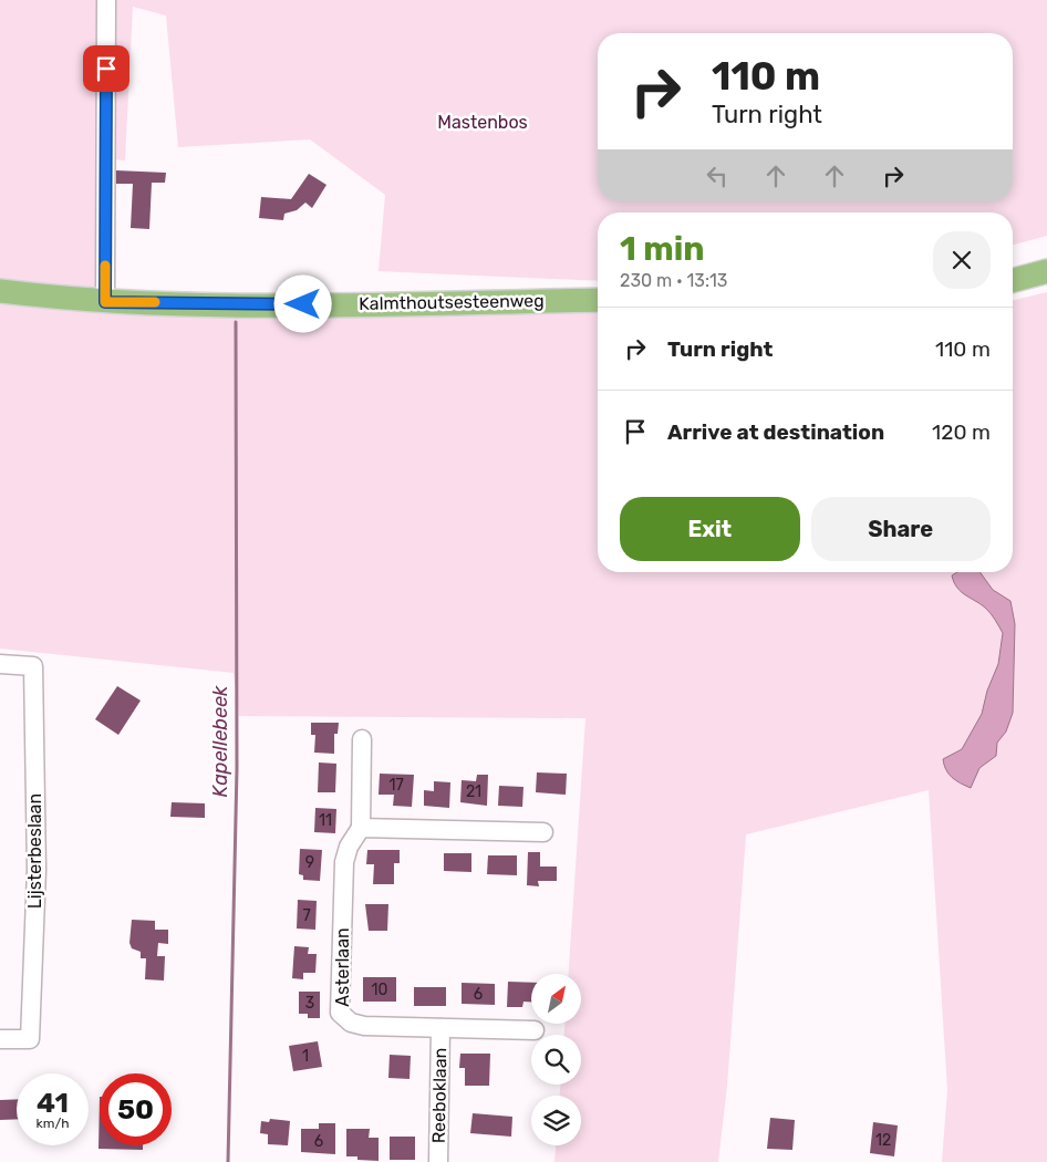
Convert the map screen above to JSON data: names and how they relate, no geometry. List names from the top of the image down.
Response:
{
  "streets": {
    "main road": ["Kalmthoutsesteenweg"],
    "street": ["Lijsterbeslaan", "Asterlaan", "Reeboklaan"]
  },
  "crossings": [
    ["Asterlaan", "Reeboklaan"]
  ],
  "water": ["Kapellebeek"],
  "parks": ["Mastenbos"],
  "house_numbers": [
    "17",
    "21",
    "11",
    "9",
    "7",
    "10",
    "6",
    "3",
    "1",
    "12",
    "6"
  ],
  "north": "top right",
  "page": {
    "turn": ["110 m", "Turn right"],
    "heading": ["1 min", "230 m · 13:13"],
    "list": [
      {
        "name": "Turn right",
        "value": "110 m"
      },
      {
        "name": "Arrive at destination",
        "value": "120 m"
      }
    ],
    "buttons": ["Exit", "Share"],
    "speed": "41 km/h",
    "limit": "50"
  }
}
